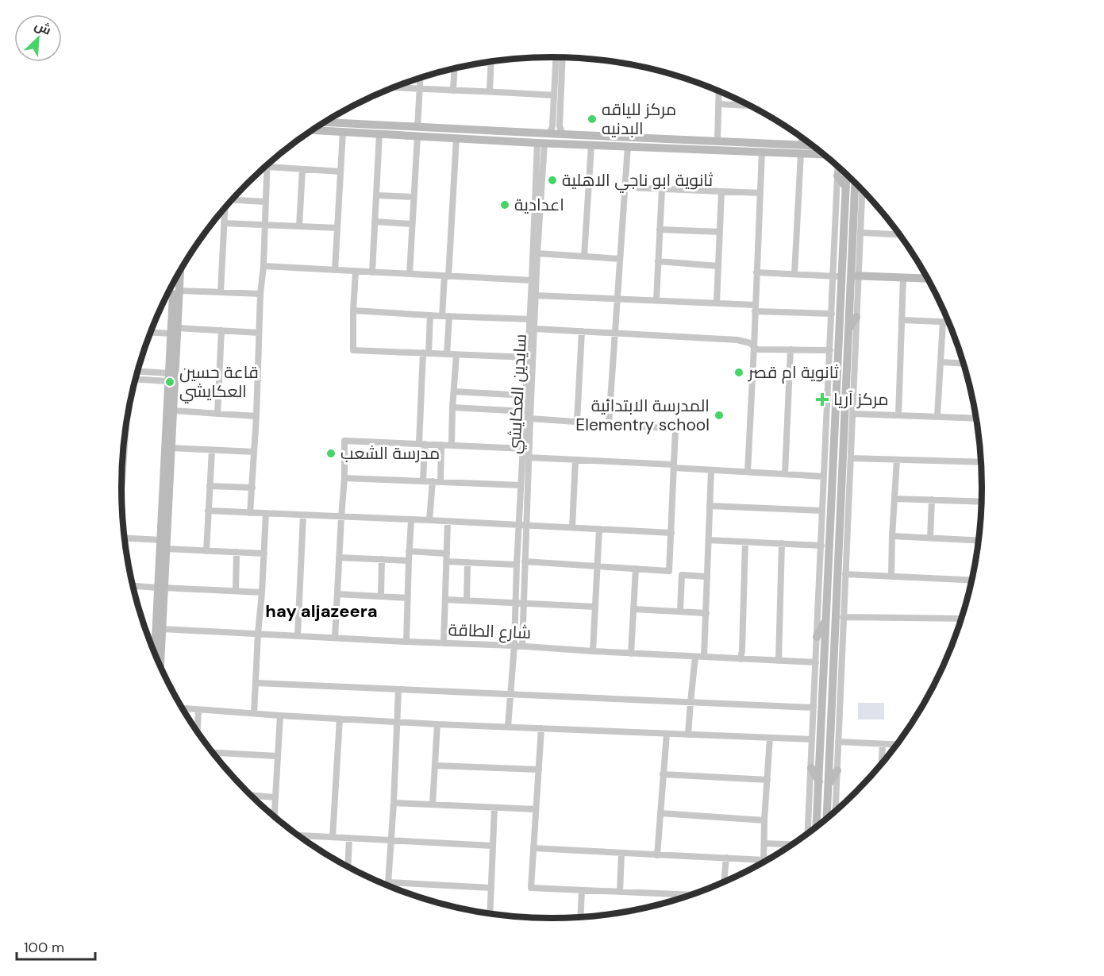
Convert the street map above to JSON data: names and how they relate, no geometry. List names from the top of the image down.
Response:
{
  "streets": {
    "street": ["سايدين العكايشي", "شارع الطاقة"]
  },
  "crossings": [
    ["سايدين العكايشي", "شارع الطاقة"]
  ],
  "districts": ["hay aljazeera"],
  "places": {
    "other": [
      "مركز للياقه البدنيه",
      "ثانوية ابو ناجي الاهلية",
      "اعدادية",
      "ثانوية ام قصر",
      "قاعة حسين العكايشي",
      "المدرسة الابتدائية Elementry school",
      "مدرسة الشعب"
    ],
    "health": ["مركز آريا"]
  },
  "scale_bar": "100 m",
  "north": "top right"
}
